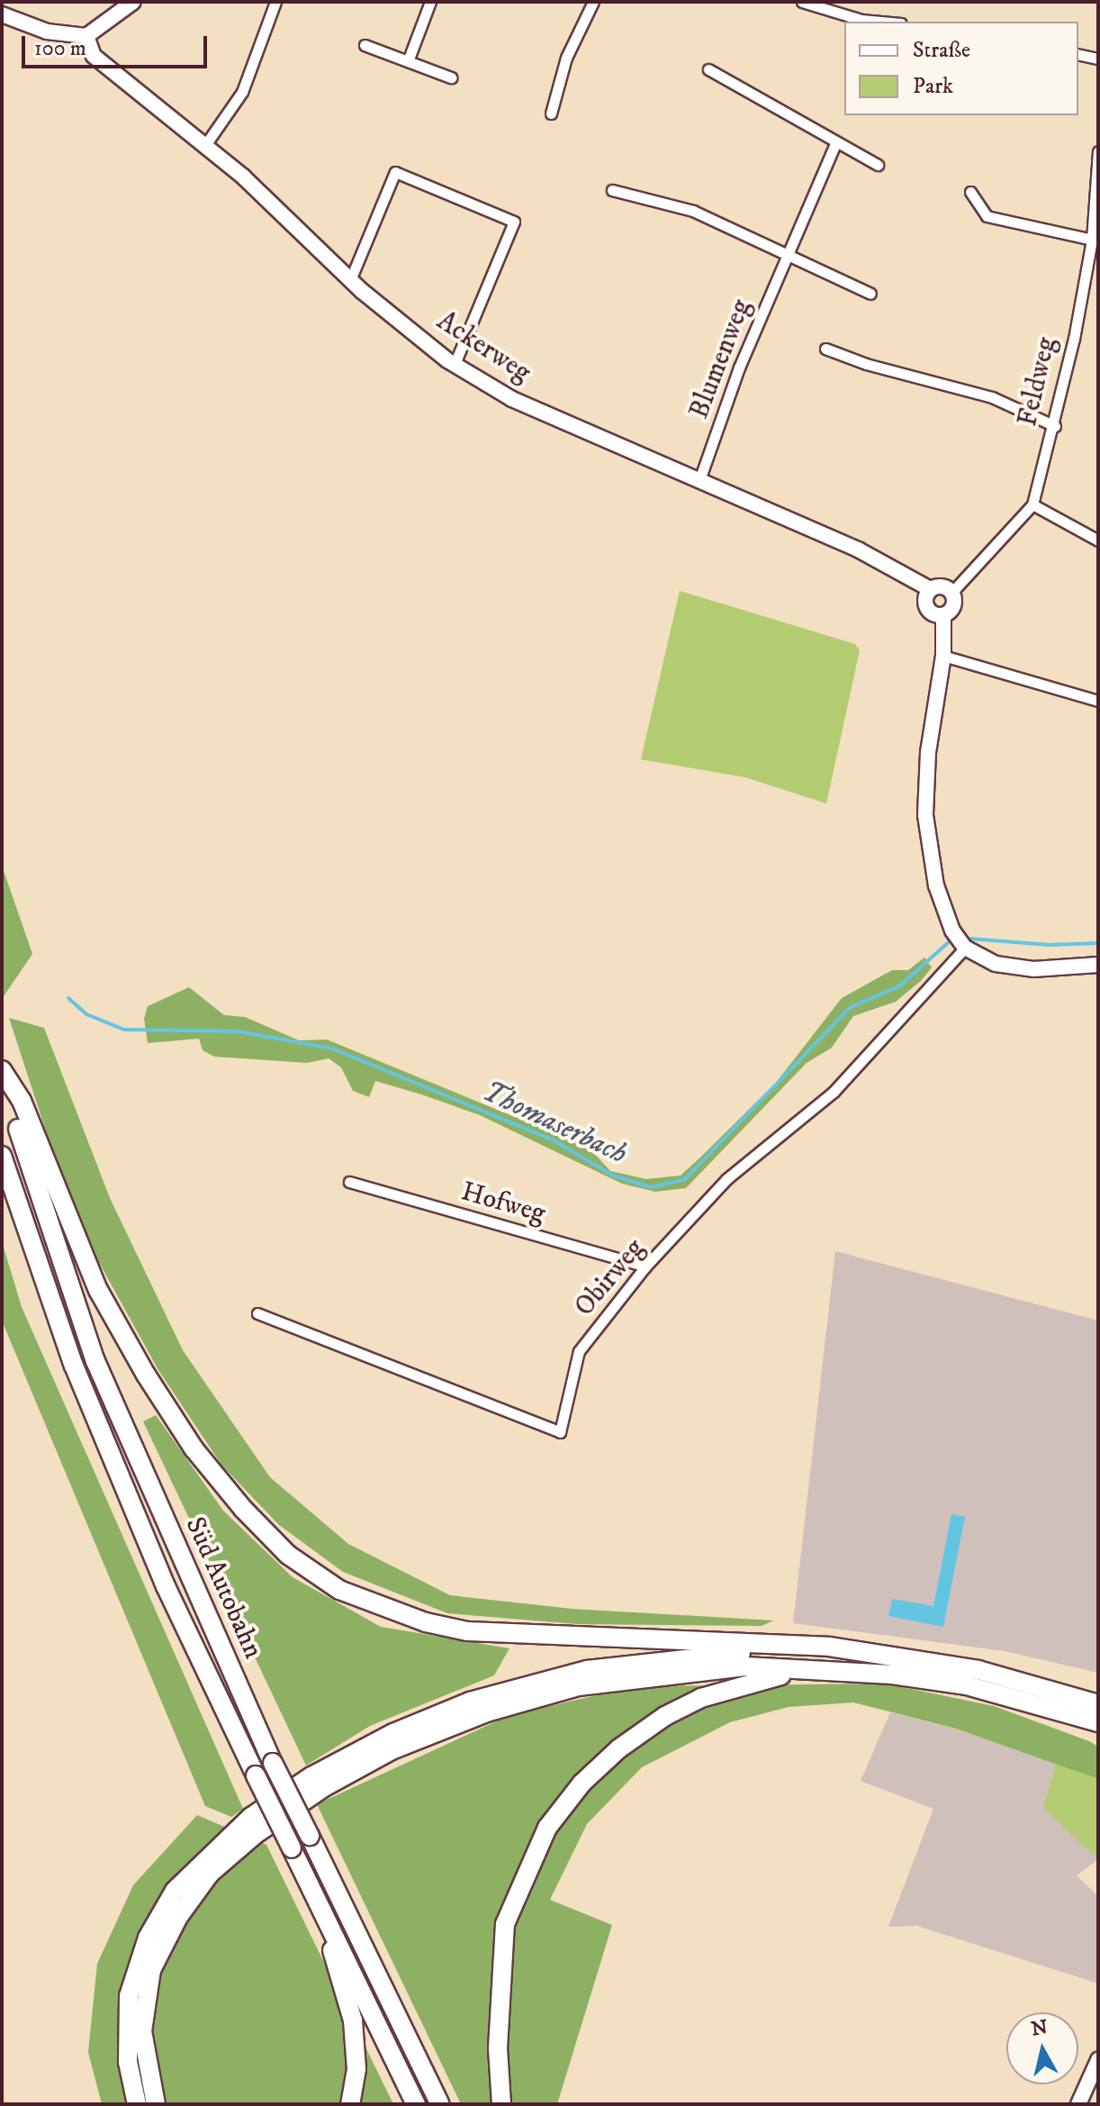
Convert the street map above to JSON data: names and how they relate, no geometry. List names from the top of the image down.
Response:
{
  "streets": {
    "highway": ["Süd Autobahn"],
    "street": [
      "Ackerweg",
      "Blumenweg",
      "Feldweg",
      "Hofweg",
      "Obirweg"
    ]
  },
  "crossings": [
    ["Ackerweg", "Blumenweg"],
    ["Ackerweg", "Feldweg"],
    ["Hofweg", "Obirweg"]
  ],
  "water": ["Thomaserbach"],
  "legend": ["Straße", "Park"],
  "scale_bar": "100 m",
  "north": "top"
}
